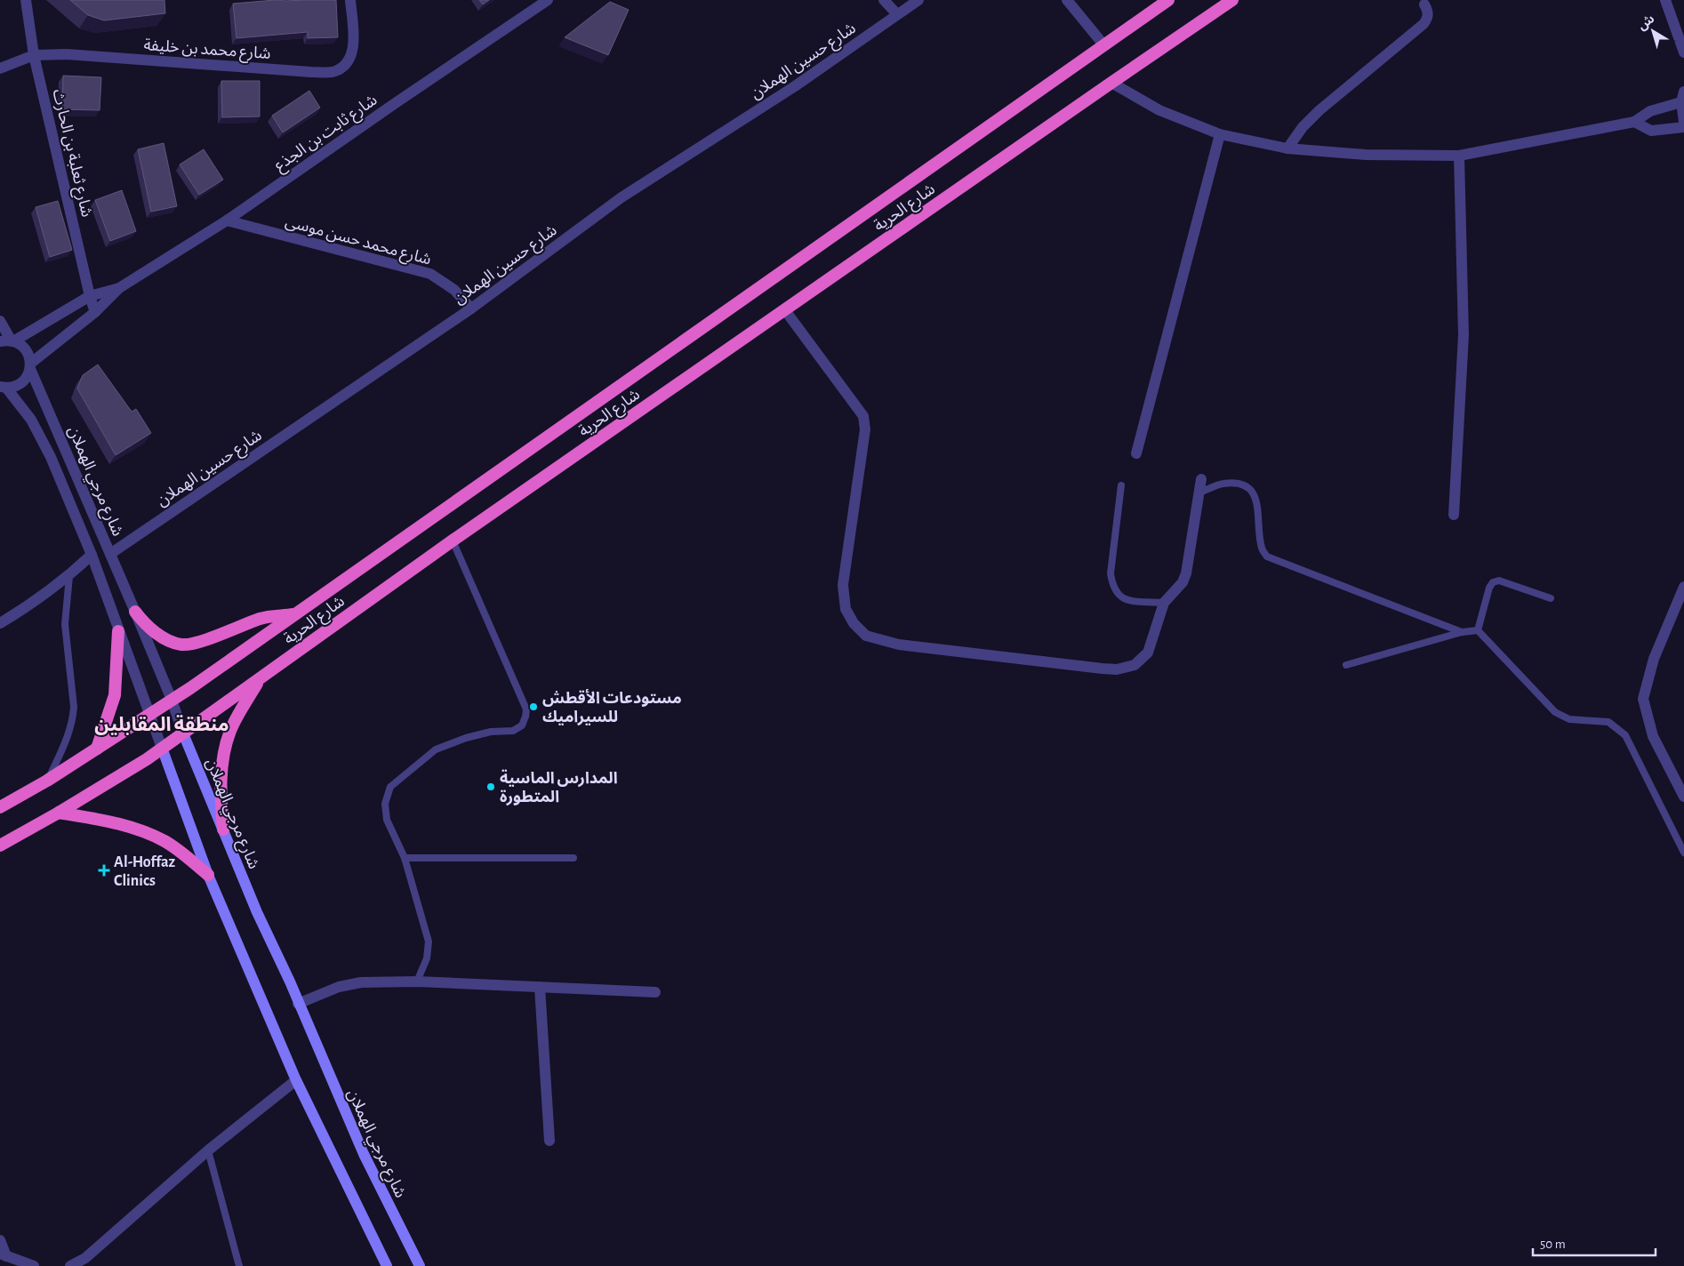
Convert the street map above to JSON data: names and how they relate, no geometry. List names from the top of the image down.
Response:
{
  "streets": {
    "highway": ["شارع الحرية"],
    "main road": ["شارع مرجي الهملان"],
    "street": [
      "شارع محمد بن خليفة",
      "شارع حسين الهملان",
      "شارع ثابت بن الجذع",
      "شارع ثعلبة بن الحارث",
      "شارع محمد حسن موسى"
    ]
  },
  "crossings": [
    ["شارع محمد بن خليفة", "شارع ثعلبة بن الحارث"],
    ["شارع حسين الهملان", "شارع محمد حسن موسى"],
    ["شارع حسين الهملان", "شارع مرجي الهملان"],
    ["شارع ثابت بن الجذع", "شارع ثعلبة بن الحارث"],
    ["شارع ثابت بن الجذع", "شارع محمد حسن موسى"],
    ["شارع ثابت بن الجذع", "شارع مرجي الهملان"],
    ["شارع الحرية", "شارع مرجي الهملان"]
  ],
  "districts": ["منطقة المقابلين"],
  "places": {
    "other": ["مستودعات الأقطش للسيراميك", "المدارس الماسية المتطورة"],
    "health": ["Al-Hoffaz Clinics"]
  },
  "scale_bar": "50 m",
  "north": "top left"
}
